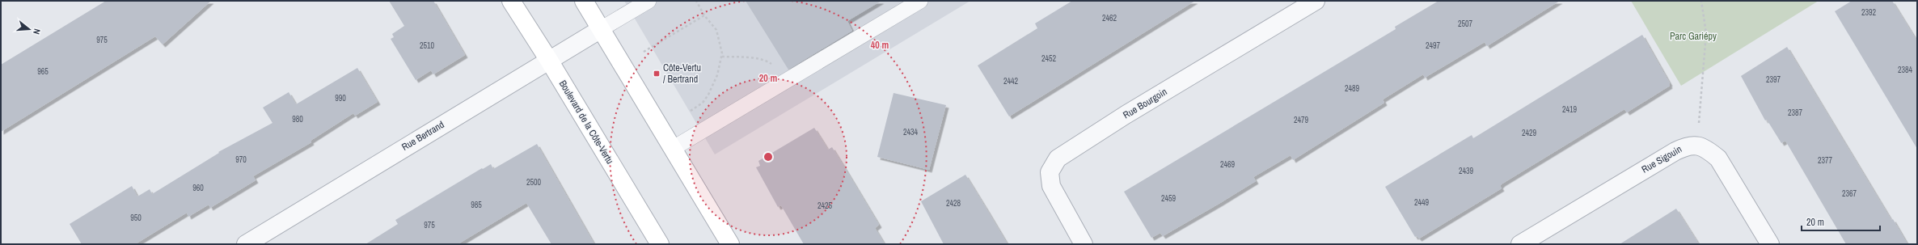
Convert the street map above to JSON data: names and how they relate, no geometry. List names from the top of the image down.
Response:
{
  "streets": {
    "main road": ["Boulevard de la Côte-Vertu"],
    "street": ["Rue Bourgoin", "Rue Bertrand", "Rue Sigouin"]
  },
  "crossings": [
    ["Boulevard de la Côte-Vertu", "Rue Bertrand"]
  ],
  "parks": ["Parc Gariépy"],
  "places": {
    "transit": ["Côte-Vertu / Bertrand"]
  },
  "house_numbers": [
    "2392",
    "2462",
    "2507",
    "975",
    "2510",
    "2497",
    "2452",
    "2384",
    "965",
    "2397",
    "2442",
    "2489",
    "990",
    "2419",
    "2387",
    "980",
    "2479",
    "2434",
    "2429",
    "970",
    "2377",
    "2469",
    "2439",
    "2500",
    "960",
    "2367",
    "2459",
    "2449",
    "2428",
    "985",
    "2425",
    "950",
    "975"
  ],
  "scale_bar": "20 m",
  "north": "right",
  "rings": ["40 m", "20 m"]
}
